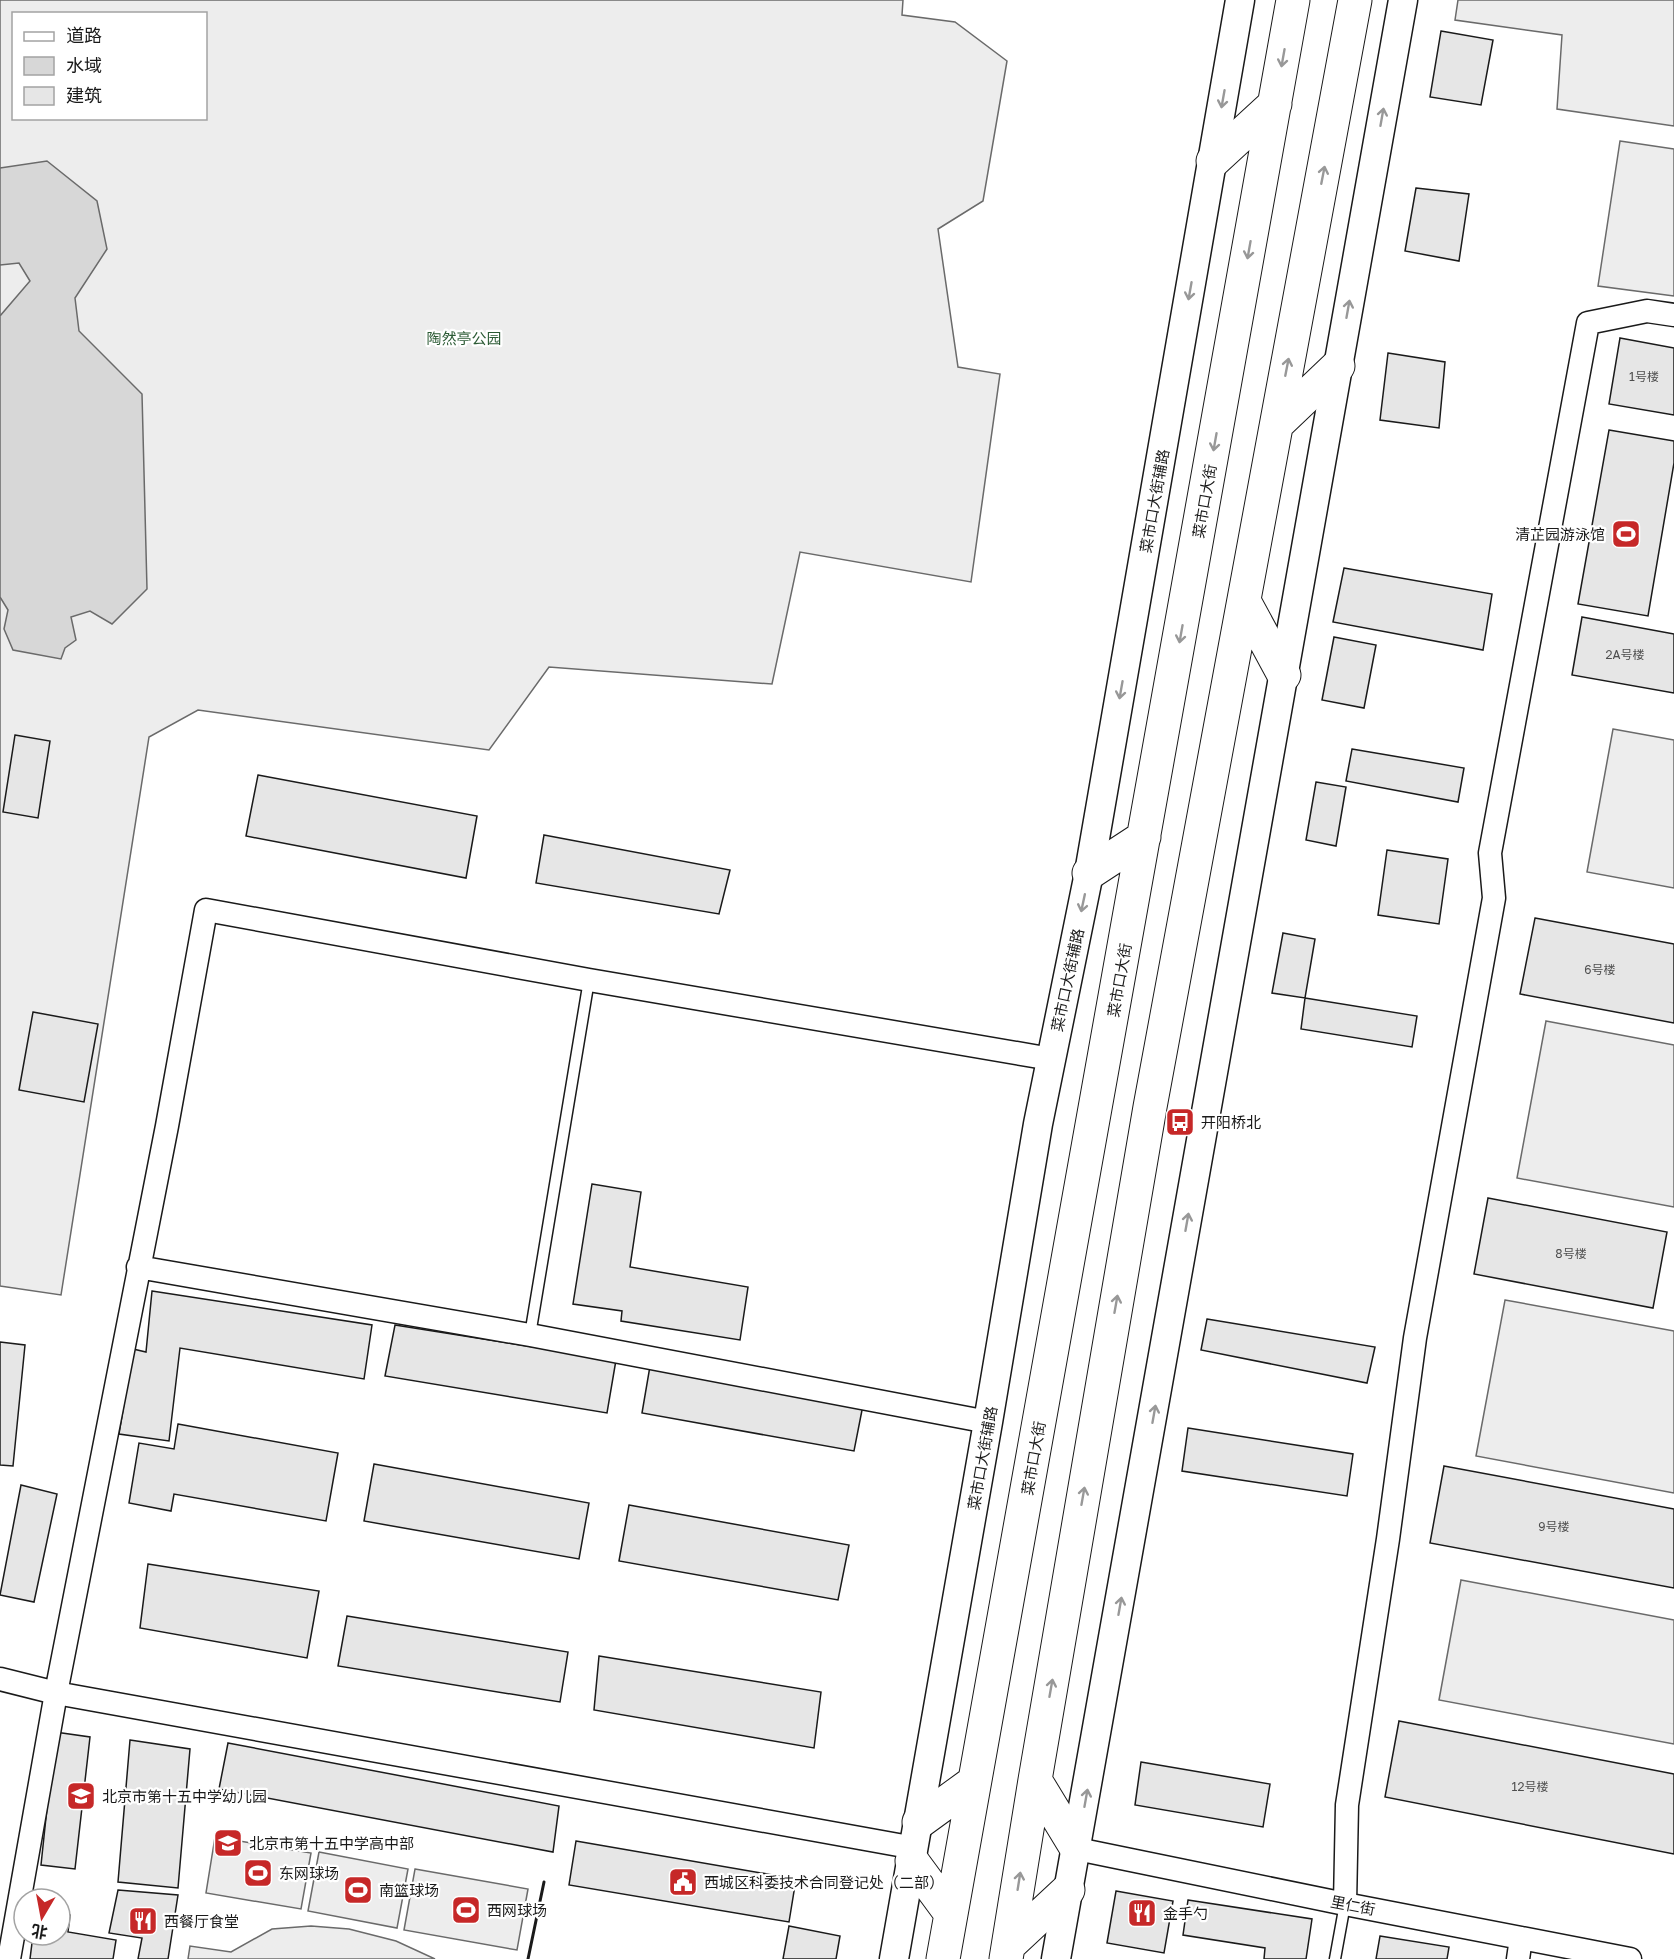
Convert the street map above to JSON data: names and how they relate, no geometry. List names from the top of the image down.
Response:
{
  "streets": {
    "main road": ["菜市口大街"],
    "street": ["菜市口大街辅路", "里仁街"]
  },
  "parks": ["陶然亭公园"],
  "places": {
    "sports": [
      "清芷园游泳馆",
      "东网球场",
      "南篮球场",
      "西网球场"
    ],
    "bus stop": ["开阳桥北"],
    "school or university": ["北京市第十五中学幼儿园", "北京市第十五中学高中部"],
    "public building": ["西城区科委技术合同登记处（二部）"],
    "restaurant": ["金手勺", "西餐厅食堂"]
  },
  "house_numbers": [
    "1号楼",
    "2A号楼",
    "6号楼",
    "8号楼",
    "9号楼",
    "12号楼"
  ],
  "legend": ["道路", "水域", "建筑"],
  "north": "bottom"
}
